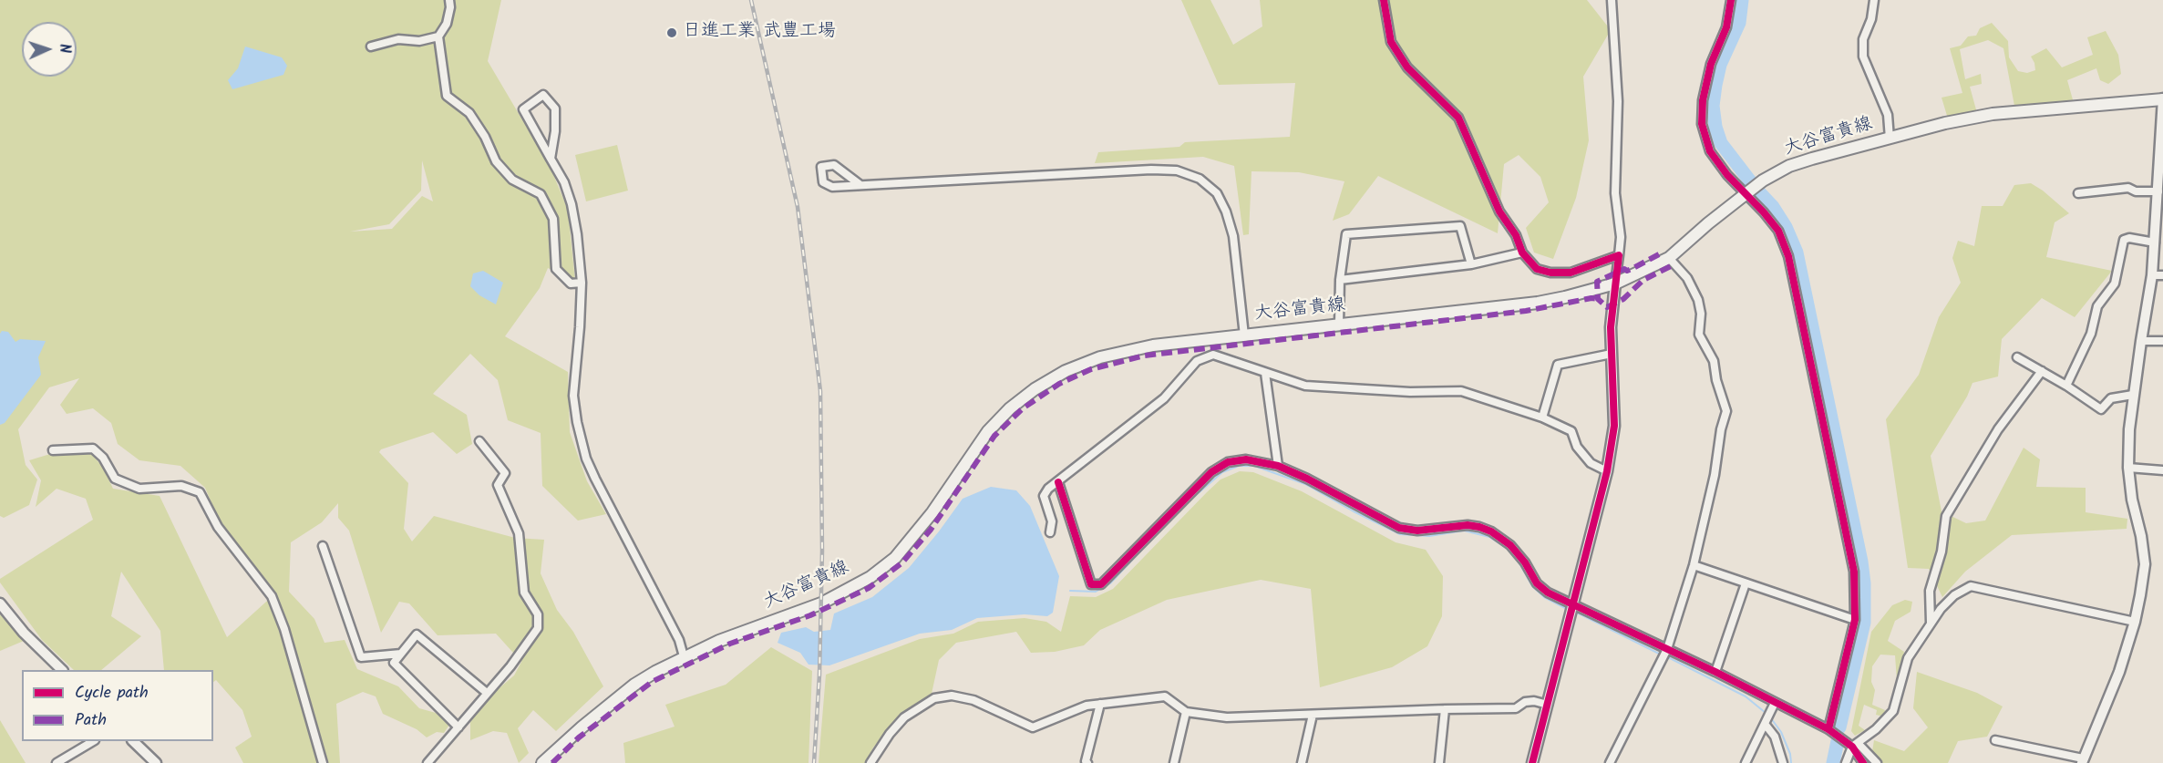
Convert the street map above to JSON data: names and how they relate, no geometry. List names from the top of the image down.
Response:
{
  "streets": {
    "main road": ["大谷富貴線"]
  },
  "places": ["日進工業 武豊工場"],
  "legend": ["Cycle path", "Path"],
  "north": "right"
}
